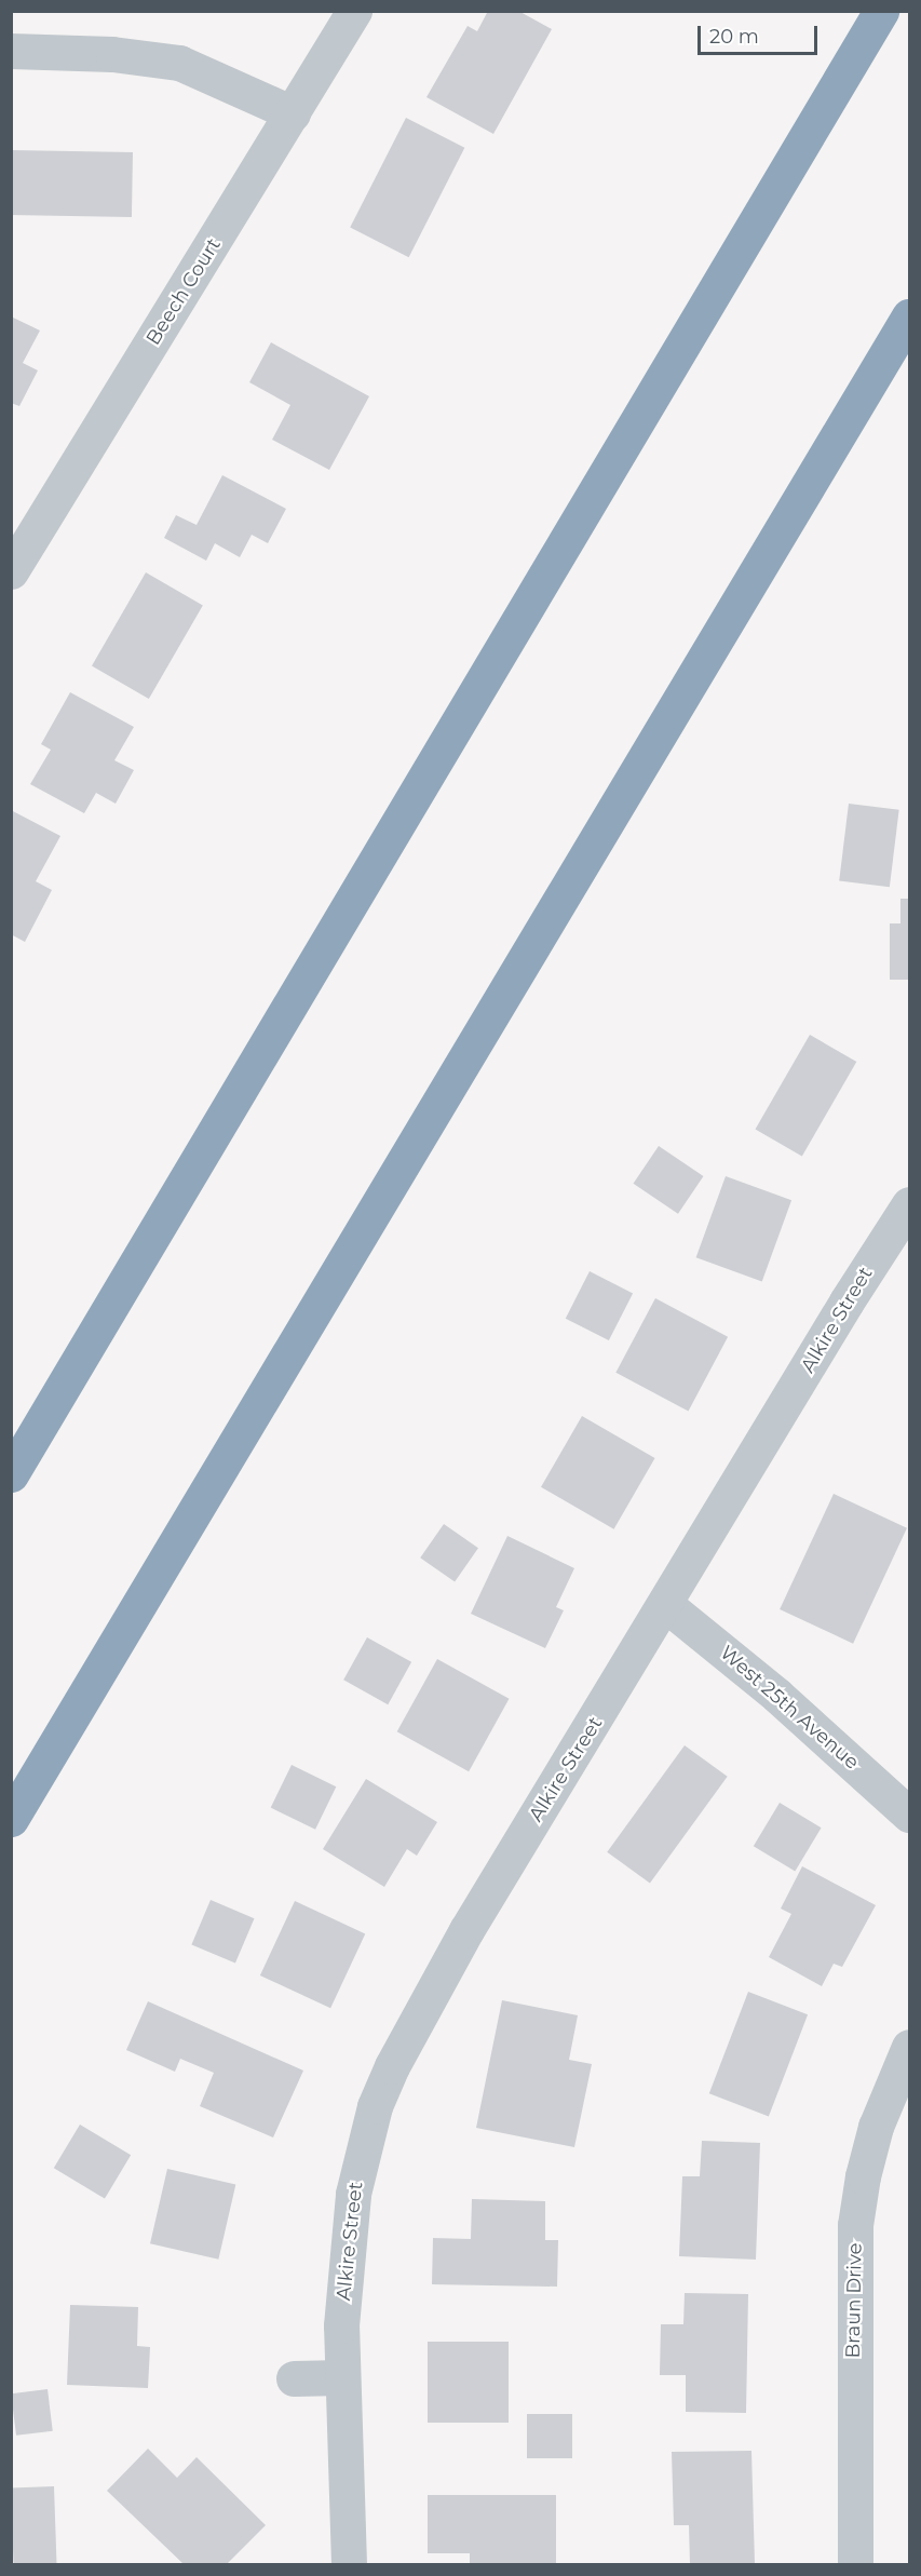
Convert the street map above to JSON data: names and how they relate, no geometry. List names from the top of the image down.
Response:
{
  "streets": {
    "street": [
      "Beech Court",
      "Alkire Street",
      "West 25th Avenue",
      "Braun Drive"
    ]
  },
  "crossings": [
    ["Alkire Street", "West 25th Avenue"]
  ],
  "scale_bar": "20 m"
}
